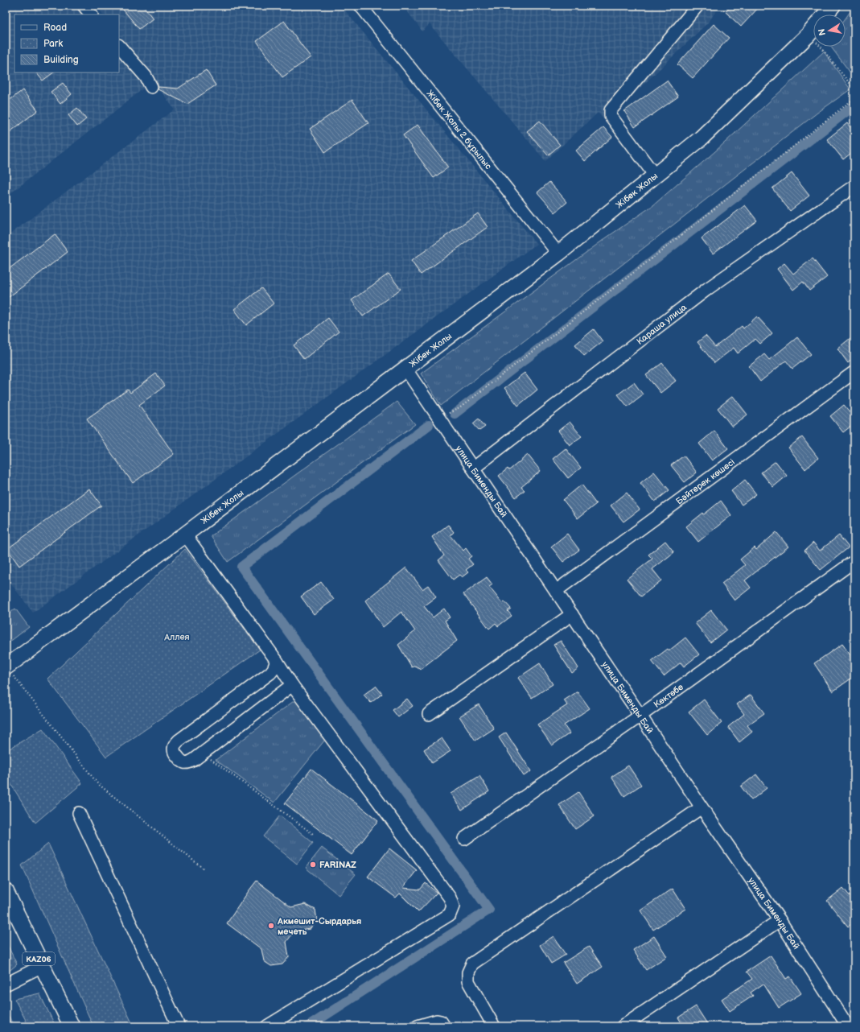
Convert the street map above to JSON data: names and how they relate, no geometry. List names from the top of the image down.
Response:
{
  "streets": {
    "main road": ["Жібек Жолы", "KAZ06"],
    "street": [
      "Жібек Жолы 2 бұрылыс",
      "Караша улица",
      "улица Бименды Бай",
      "Бәйтерек көшесі",
      "Көктөбе"
    ]
  },
  "crossings": [
    ["Жібек Жолы 2 бұрылыс", "Жібек Жолы"],
    ["Жібек Жолы", "улица Бименды Бай"],
    ["Караша улица", "улица Бименды Бай"],
    ["улица Бименды Бай", "Бәйтерек көшесі"],
    ["улица Бименды Бай", "Көктөбе"]
  ],
  "parks": ["Аллея"],
  "places": ["FARINAZ", "Акмешит-Сырдарья мечеть"],
  "legend": ["Road", "Park", "Building"],
  "north": "left"
}
